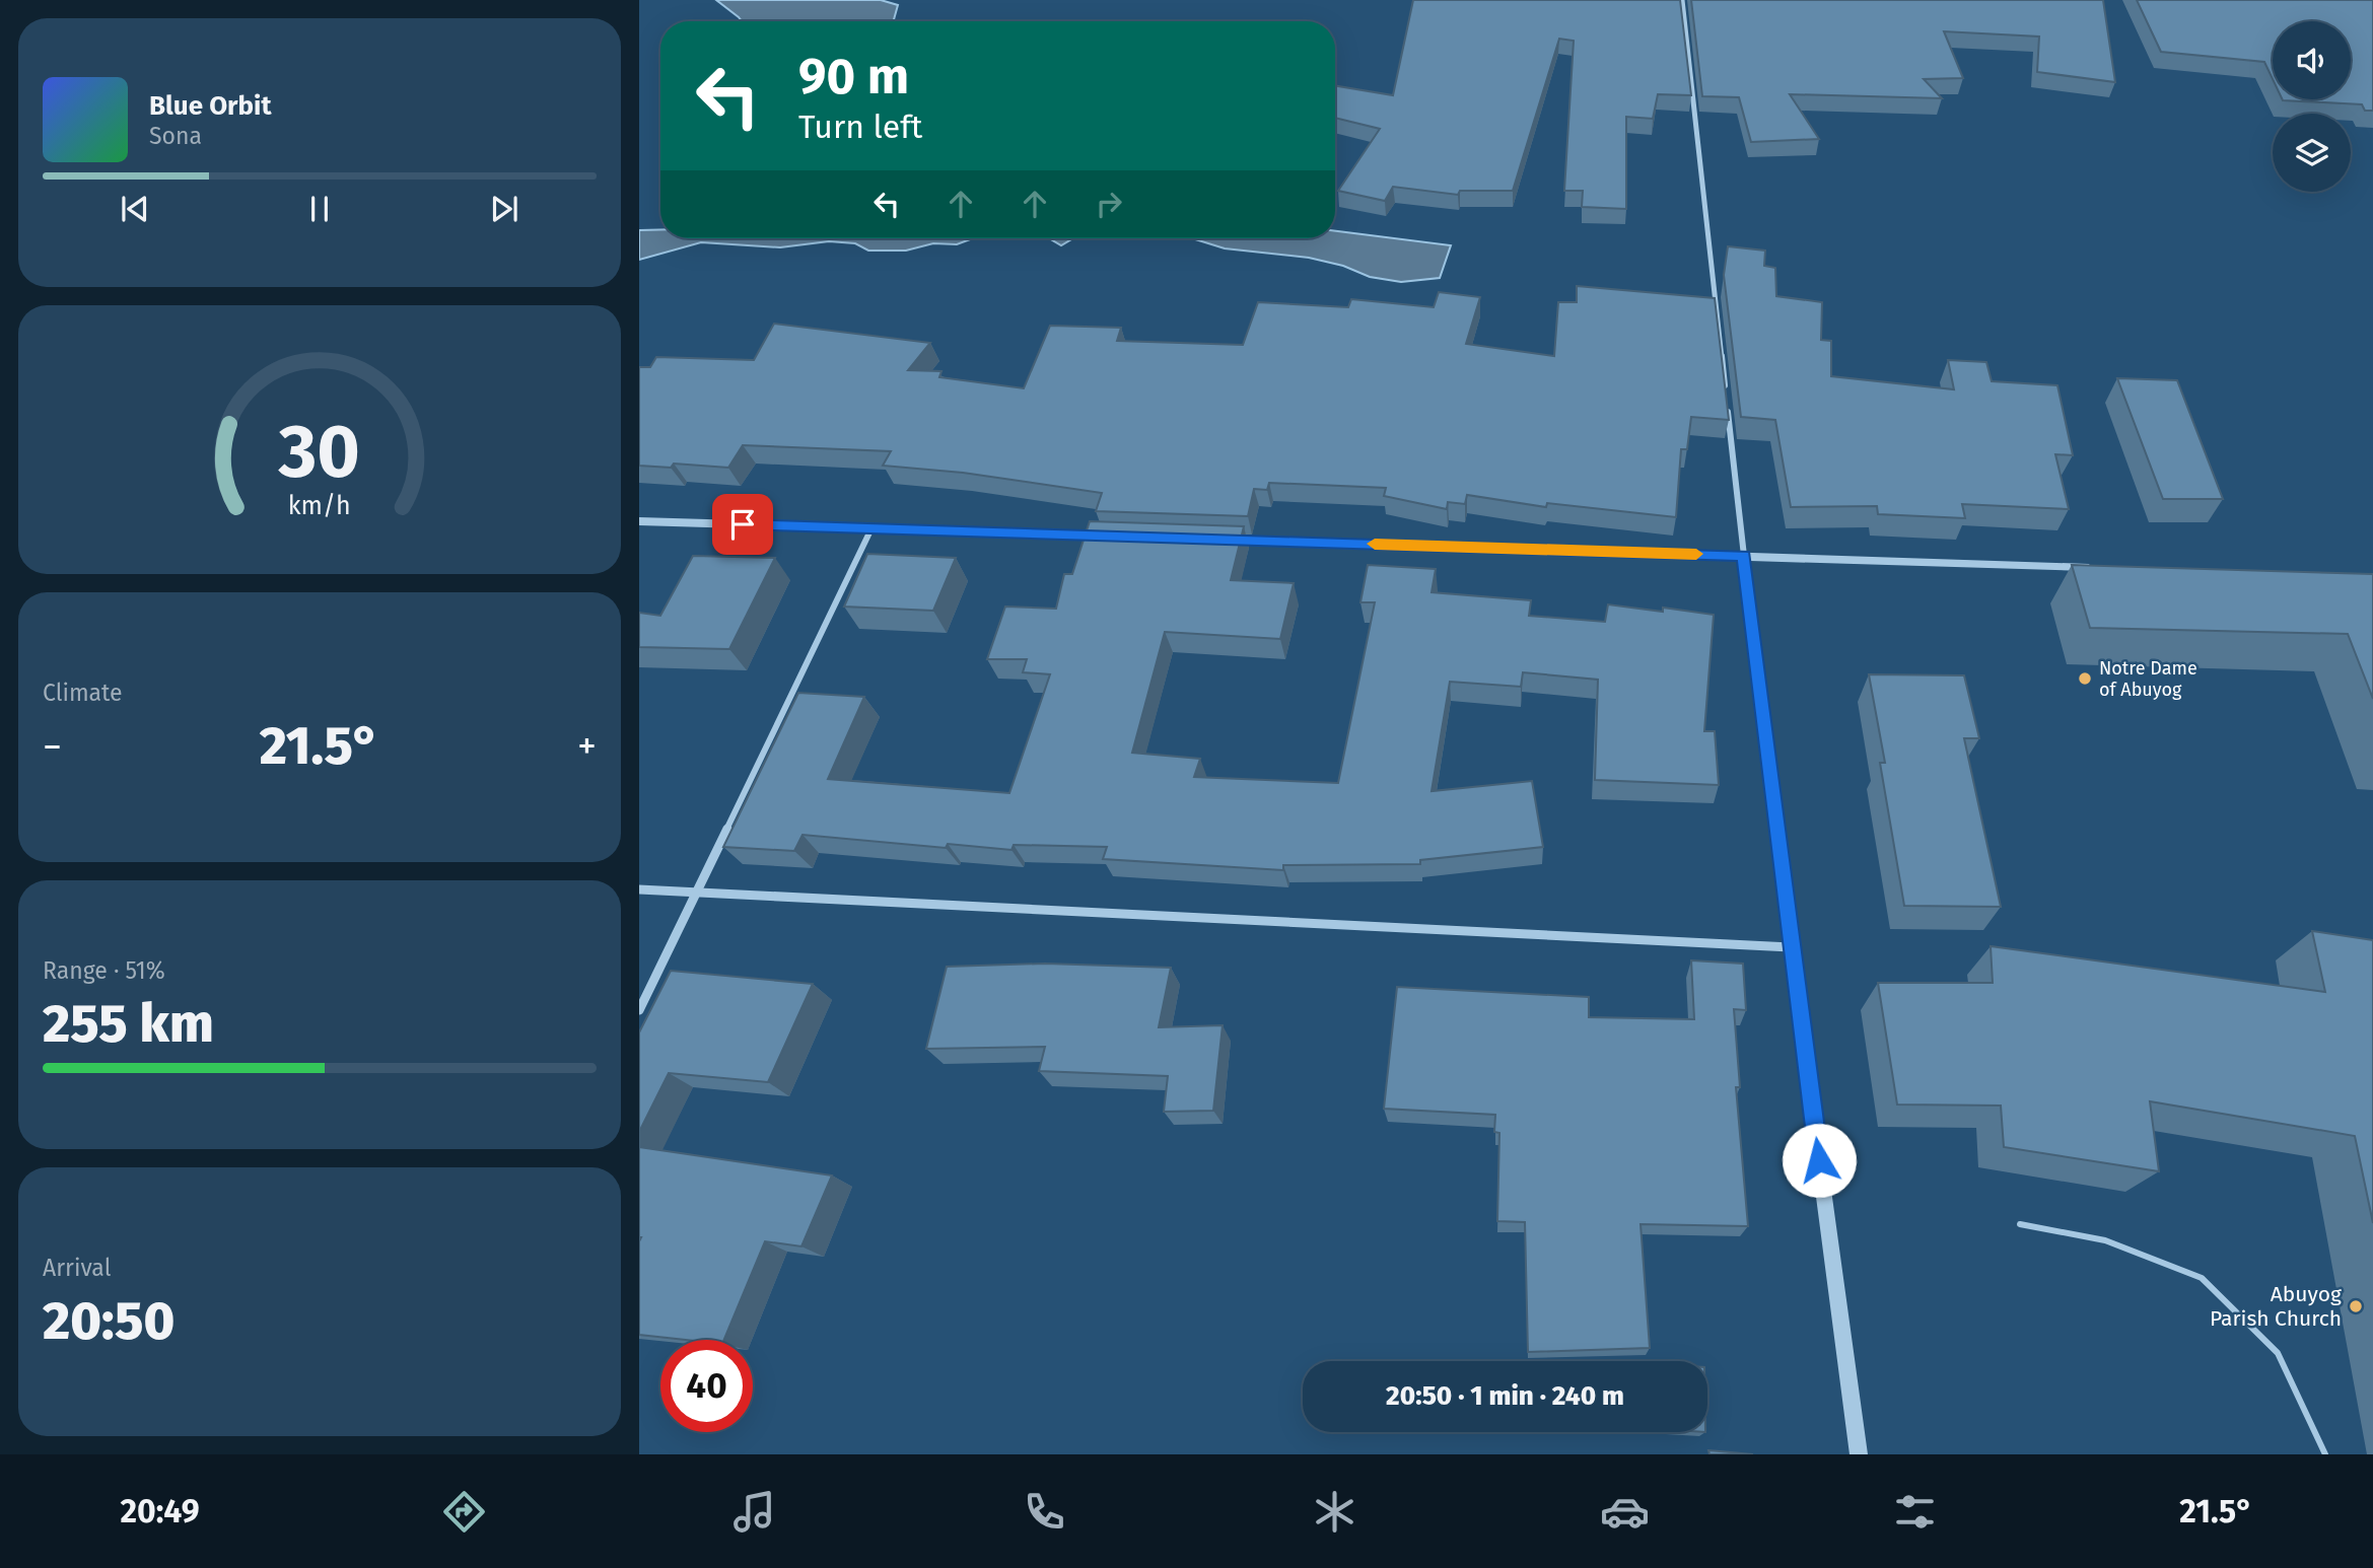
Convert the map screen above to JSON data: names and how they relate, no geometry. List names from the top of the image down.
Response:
{
  "places": ["Notre Dame of Abuyog", "Abuyog Parish Church"],
  "page": {
    "turn": ["90 m", "Turn left"],
    "song": ["Blue Orbit", "Sona"],
    "tile": [
      "Climate",
      ["Range · 51%", "255 km"],
      ["Arrival", "20:50"]
    ],
    "heat": ["−", "21.5°", "+"],
    "limit": "40",
    "trip": "20:50 · 1 min · 240 m",
    "tabs": ["20:49", "21.5°"],
    "gauge": ["30", "km/h"]
  }
}
